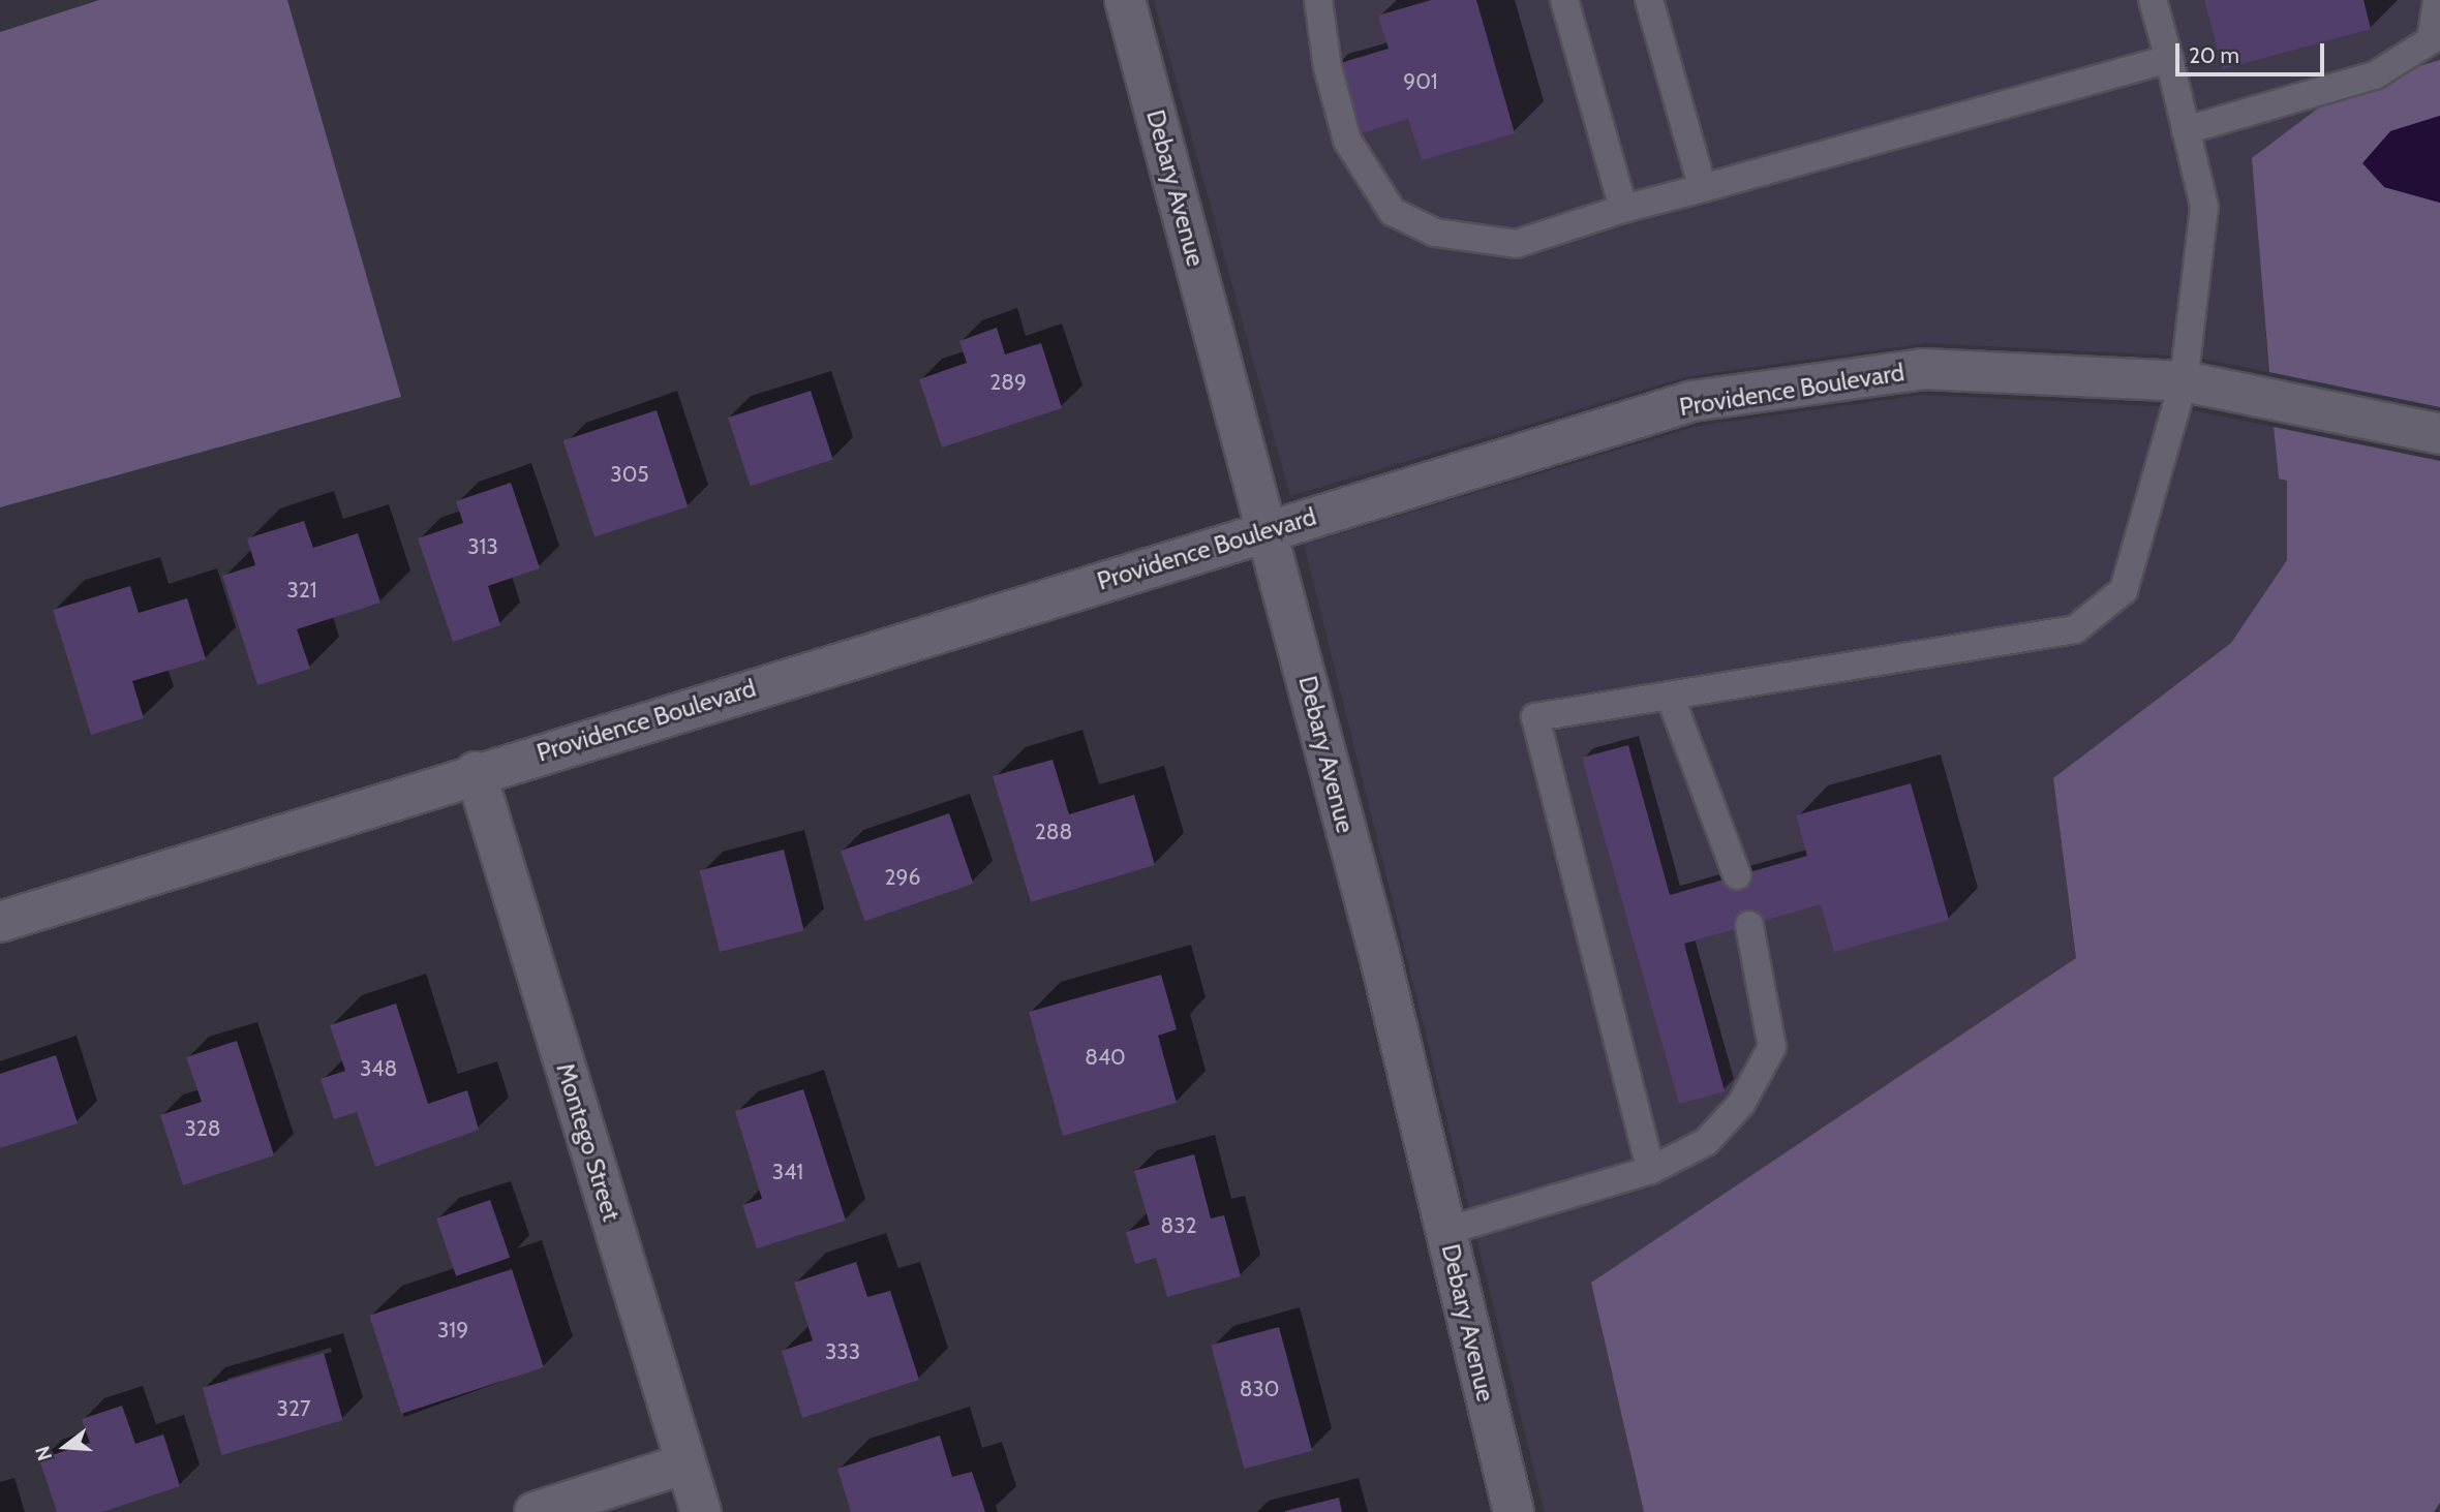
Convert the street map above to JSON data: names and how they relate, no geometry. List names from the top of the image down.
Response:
{
  "streets": {
    "main road": ["Debary Avenue", "Providence Boulevard", "Montego Street"]
  },
  "crossings": [
    ["Debary Avenue", "Providence Boulevard"],
    ["Providence Boulevard", "Montego Street"]
  ],
  "house_numbers": [
    "901",
    "289",
    "305",
    "313",
    "321",
    "288",
    "296",
    "840",
    "348",
    "328",
    "341",
    "832",
    "319",
    "333",
    "830",
    "327"
  ],
  "scale_bar": "20 m",
  "north": "left"
}
